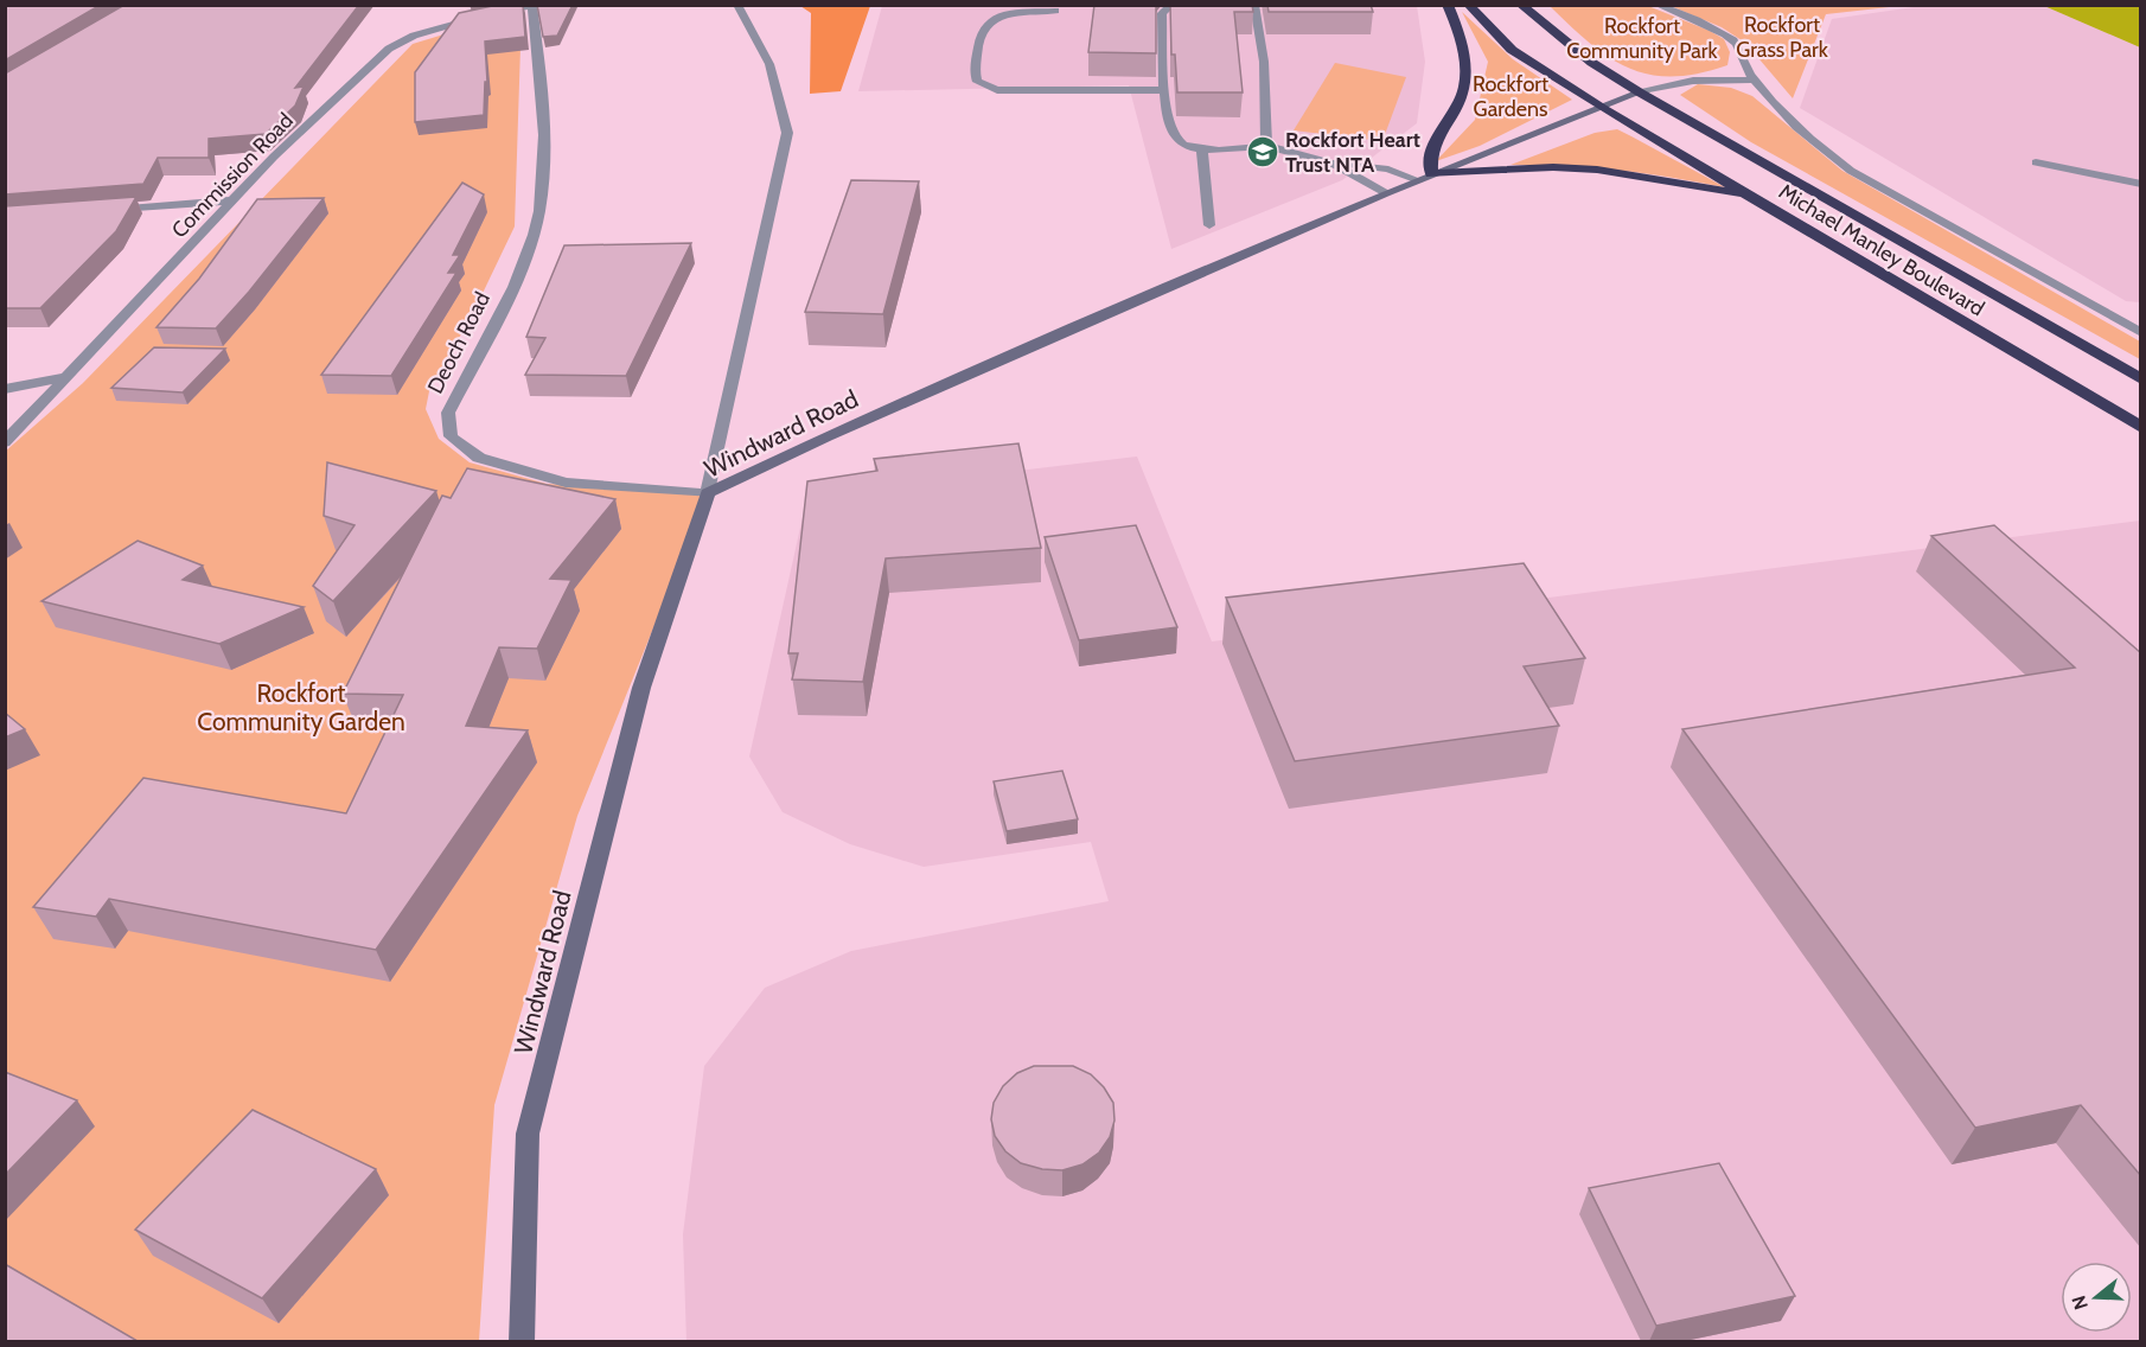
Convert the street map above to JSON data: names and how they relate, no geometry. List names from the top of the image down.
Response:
{
  "streets": {
    "highway": ["Michael Manley Boulevard"],
    "main road": ["Windward Road"],
    "street": ["Commission Road", "Deoch Road"]
  },
  "crossings": [
    ["Commission Road", "Deoch Road"],
    ["Michael Manley Boulevard", "Windward Road"],
    ["Deoch Road", "Windward Road"]
  ],
  "parks": [
    "Rockfort Grass Park",
    "Rockfort Community Park",
    "Rockfort Gardens",
    "Rockfort Community Garden"
  ],
  "places": {
    "school or university": ["Rockfort Heart Trust NTA"]
  },
  "north": "left"
}
